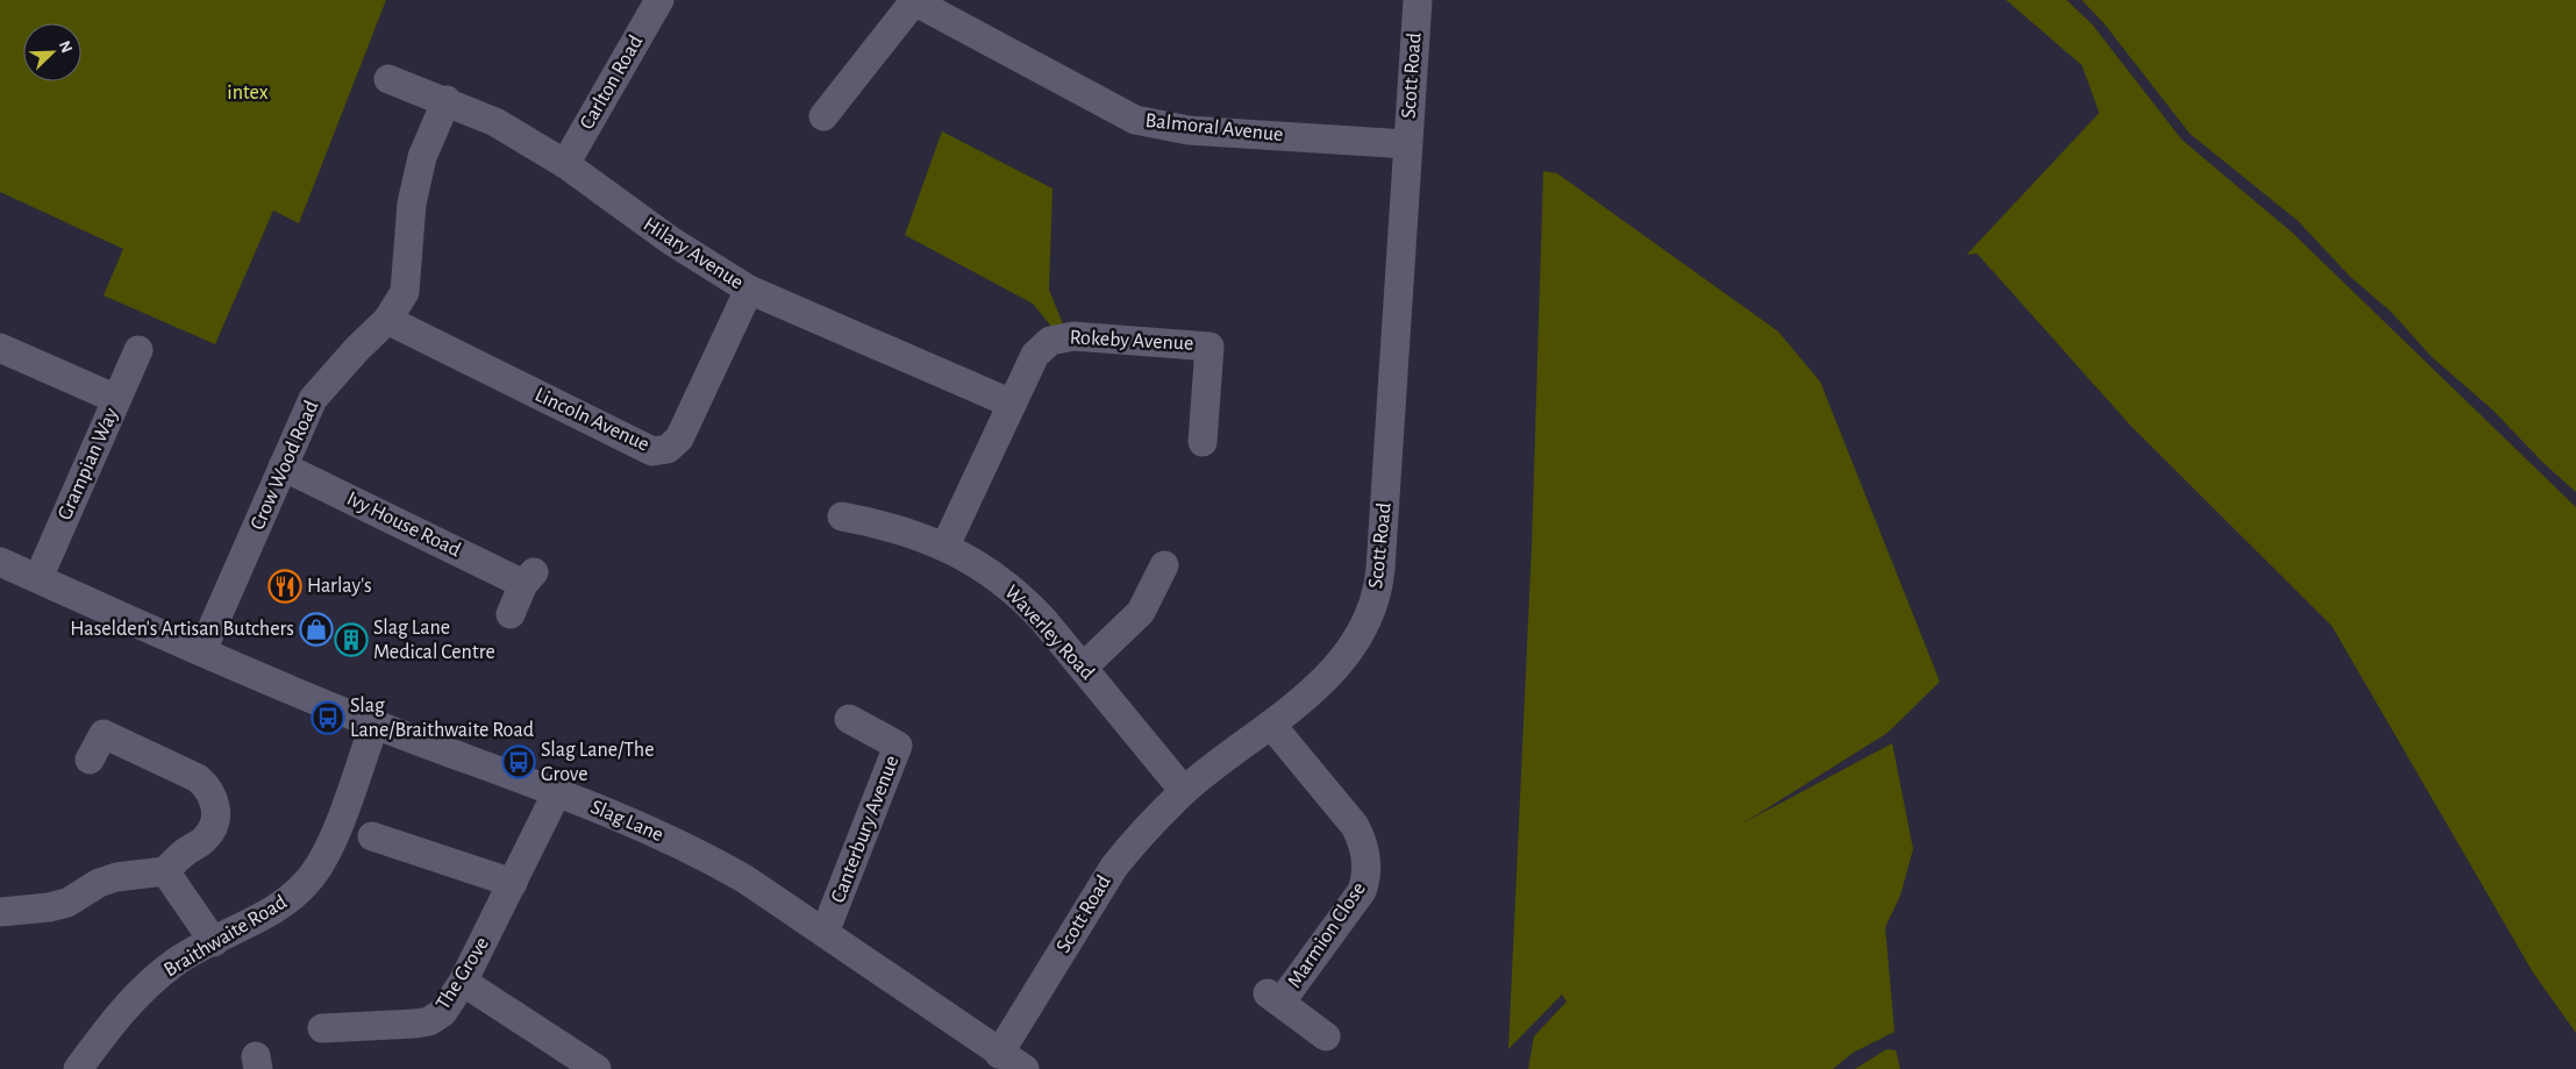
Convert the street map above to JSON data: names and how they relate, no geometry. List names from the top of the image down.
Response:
{
  "streets": {
    "street": [
      "Scott Road",
      "Carlton Road",
      "Balmoral Avenue",
      "Hilary Avenue",
      "Rokeby Avenue",
      "Lincoln Avenue",
      "Grampian Way",
      "Crow Wood Road",
      "Ivy House Road",
      "Waverley Road",
      "Slag Lane",
      "Canterbury Avenue",
      "Marmion Close",
      "Braithwaite Road",
      "The Grove"
    ]
  },
  "crossings": [
    ["Scott Road", "Balmoral Avenue"],
    ["Scott Road", "Waverley Road"],
    ["Scott Road", "Slag Lane"],
    ["Scott Road", "Marmion Close"],
    ["Carlton Road", "Hilary Avenue"],
    ["Hilary Avenue", "Rokeby Avenue"],
    ["Hilary Avenue", "Lincoln Avenue"],
    ["Hilary Avenue", "Crow Wood Road"],
    ["Rokeby Avenue", "Waverley Road"],
    ["Lincoln Avenue", "Crow Wood Road"],
    ["Grampian Way", "Slag Lane"],
    ["Crow Wood Road", "Ivy House Road"],
    ["Crow Wood Road", "Slag Lane"],
    ["Slag Lane", "Canterbury Avenue"],
    ["Slag Lane", "Braithwaite Road"],
    ["Slag Lane", "The Grove"]
  ],
  "parks": ["intex"],
  "places": {
    "restaurant": ["Harlay's"],
    "shop": ["Haselden's Artisan Butchers"],
    "building": ["Slag Lane Medical Centre"],
    "bus stop": ["Slag Lane/Braithwaite Road", "Slag Lane/The Grove"]
  },
  "north": "top right"
}
